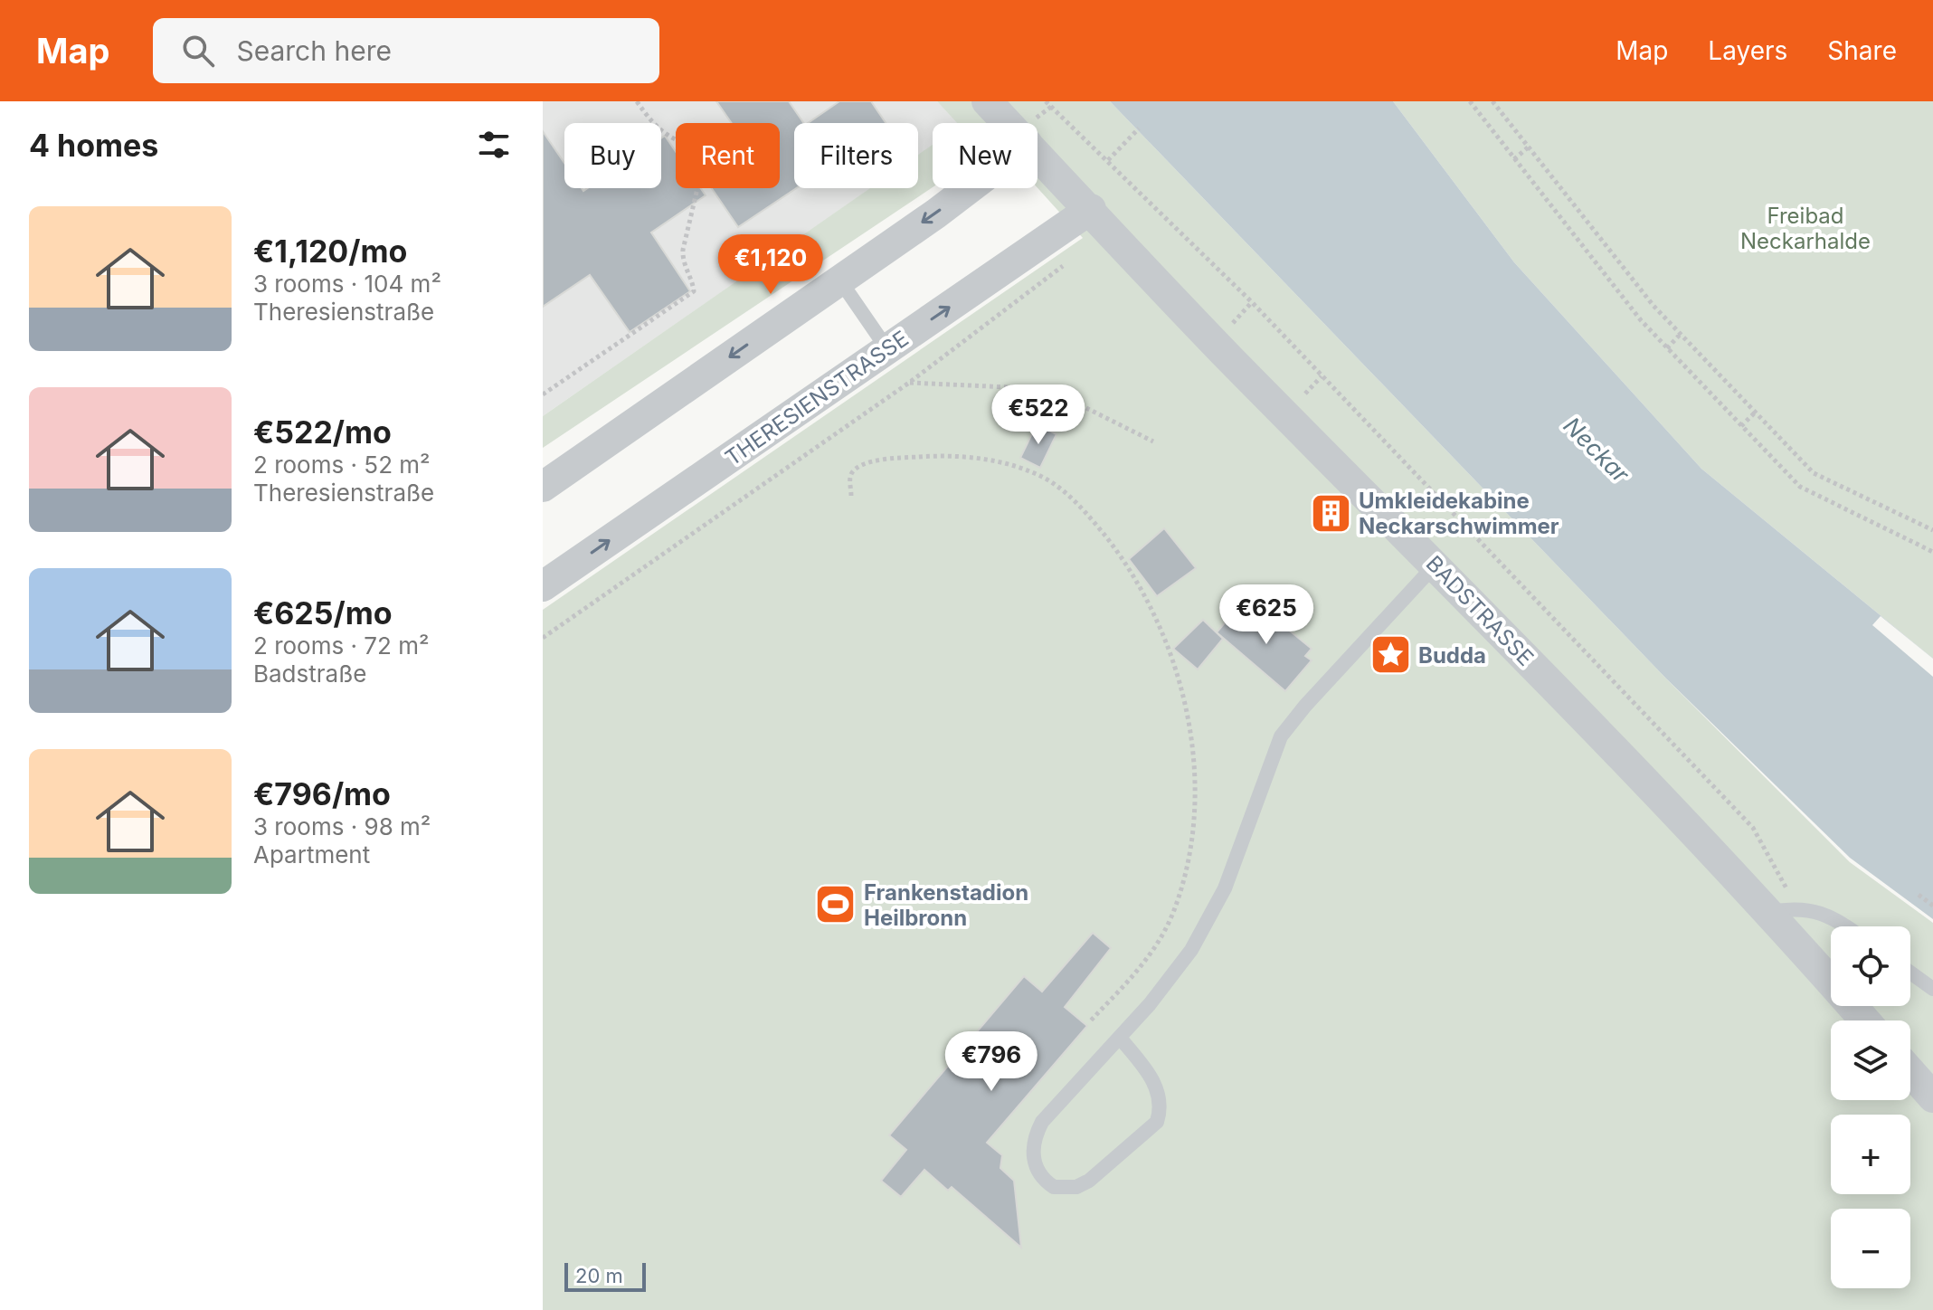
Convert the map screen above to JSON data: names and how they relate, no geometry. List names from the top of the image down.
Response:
{
  "streets": {
    "street": ["THERESIENSTRASSE", "BADSTRASSE"]
  },
  "crossings": [
    ["THERESIENSTRASSE", "BADSTRASSE"]
  ],
  "water": ["Neckar"],
  "parks": ["Freibad Neckarhalde"],
  "places": {
    "building": ["Umkleidekabine Neckarschwimmer"],
    "place": ["Budda"],
    "sports": ["Frankenstadion Heilbronn"]
  },
  "scale_bar": "20 m",
  "page": {
    "header": "Map",
    "search": "Search here",
    "nav": ["Map", "Layers", "Share"],
    "heading": "4 homes",
    "chip": [
      "Buy",
      "Rent",
      "Filters",
      "New"
    ],
    "list": [
      {
        "name": "€1,120/mo",
        "note": "3 rooms · 104 m² · Theresienstraße"
      },
      {
        "name": "€522/mo",
        "note": "2 rooms · 52 m² · Theresienstraße"
      },
      {
        "name": "€625/mo",
        "note": "2 rooms · 72 m² · Badstraße"
      },
      {
        "name": "€796/mo",
        "note": "3 rooms · 98 m² · Apartment"
      }
    ],
    "price": [
      "€1,120",
      "€522",
      "€625",
      "€796"
    ],
    "map_buttons": ["+", "−"],
    "scale": "20 m"
  }
}
